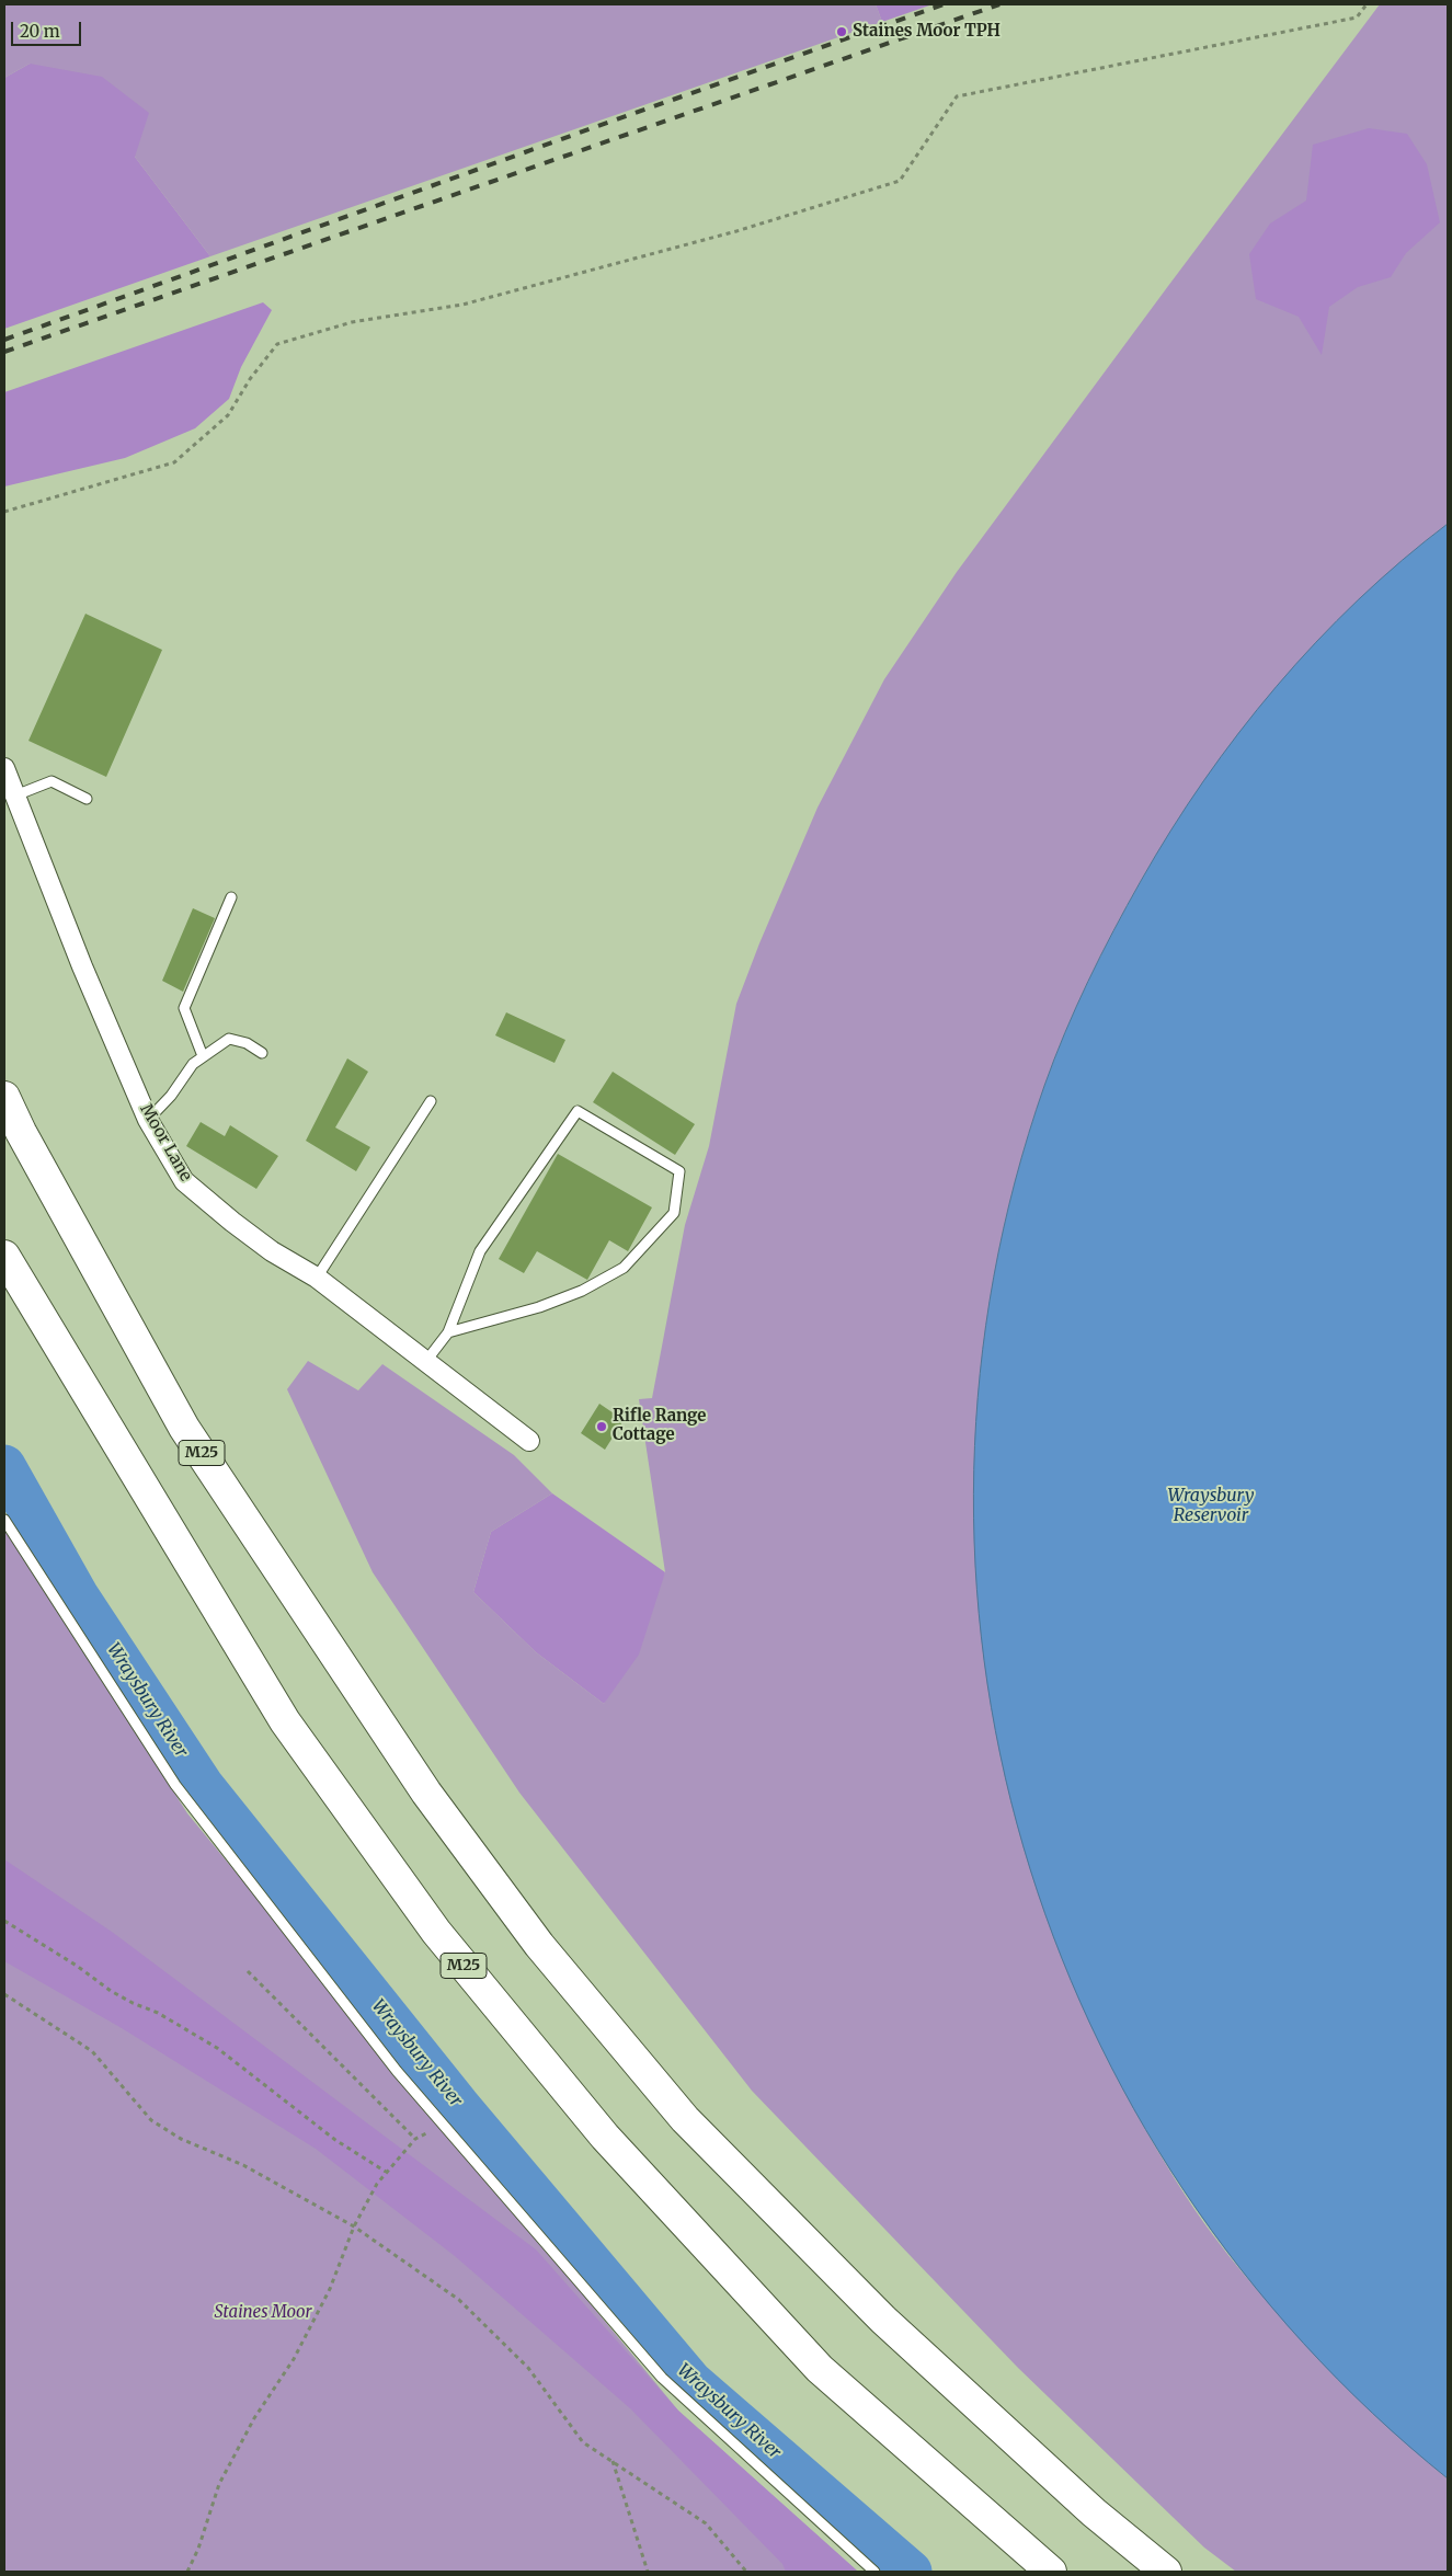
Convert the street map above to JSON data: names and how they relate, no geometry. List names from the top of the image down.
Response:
{
  "streets": {
    "highway": ["M25"],
    "street": ["Moor Lane"]
  },
  "water": ["Wraysbury Reservoir", "Wraysbury River"],
  "parks": ["Staines Moor"],
  "places": ["Staines Moor TPH", "Rifle Range Cottage"],
  "scale_bar": "20 m"
}
